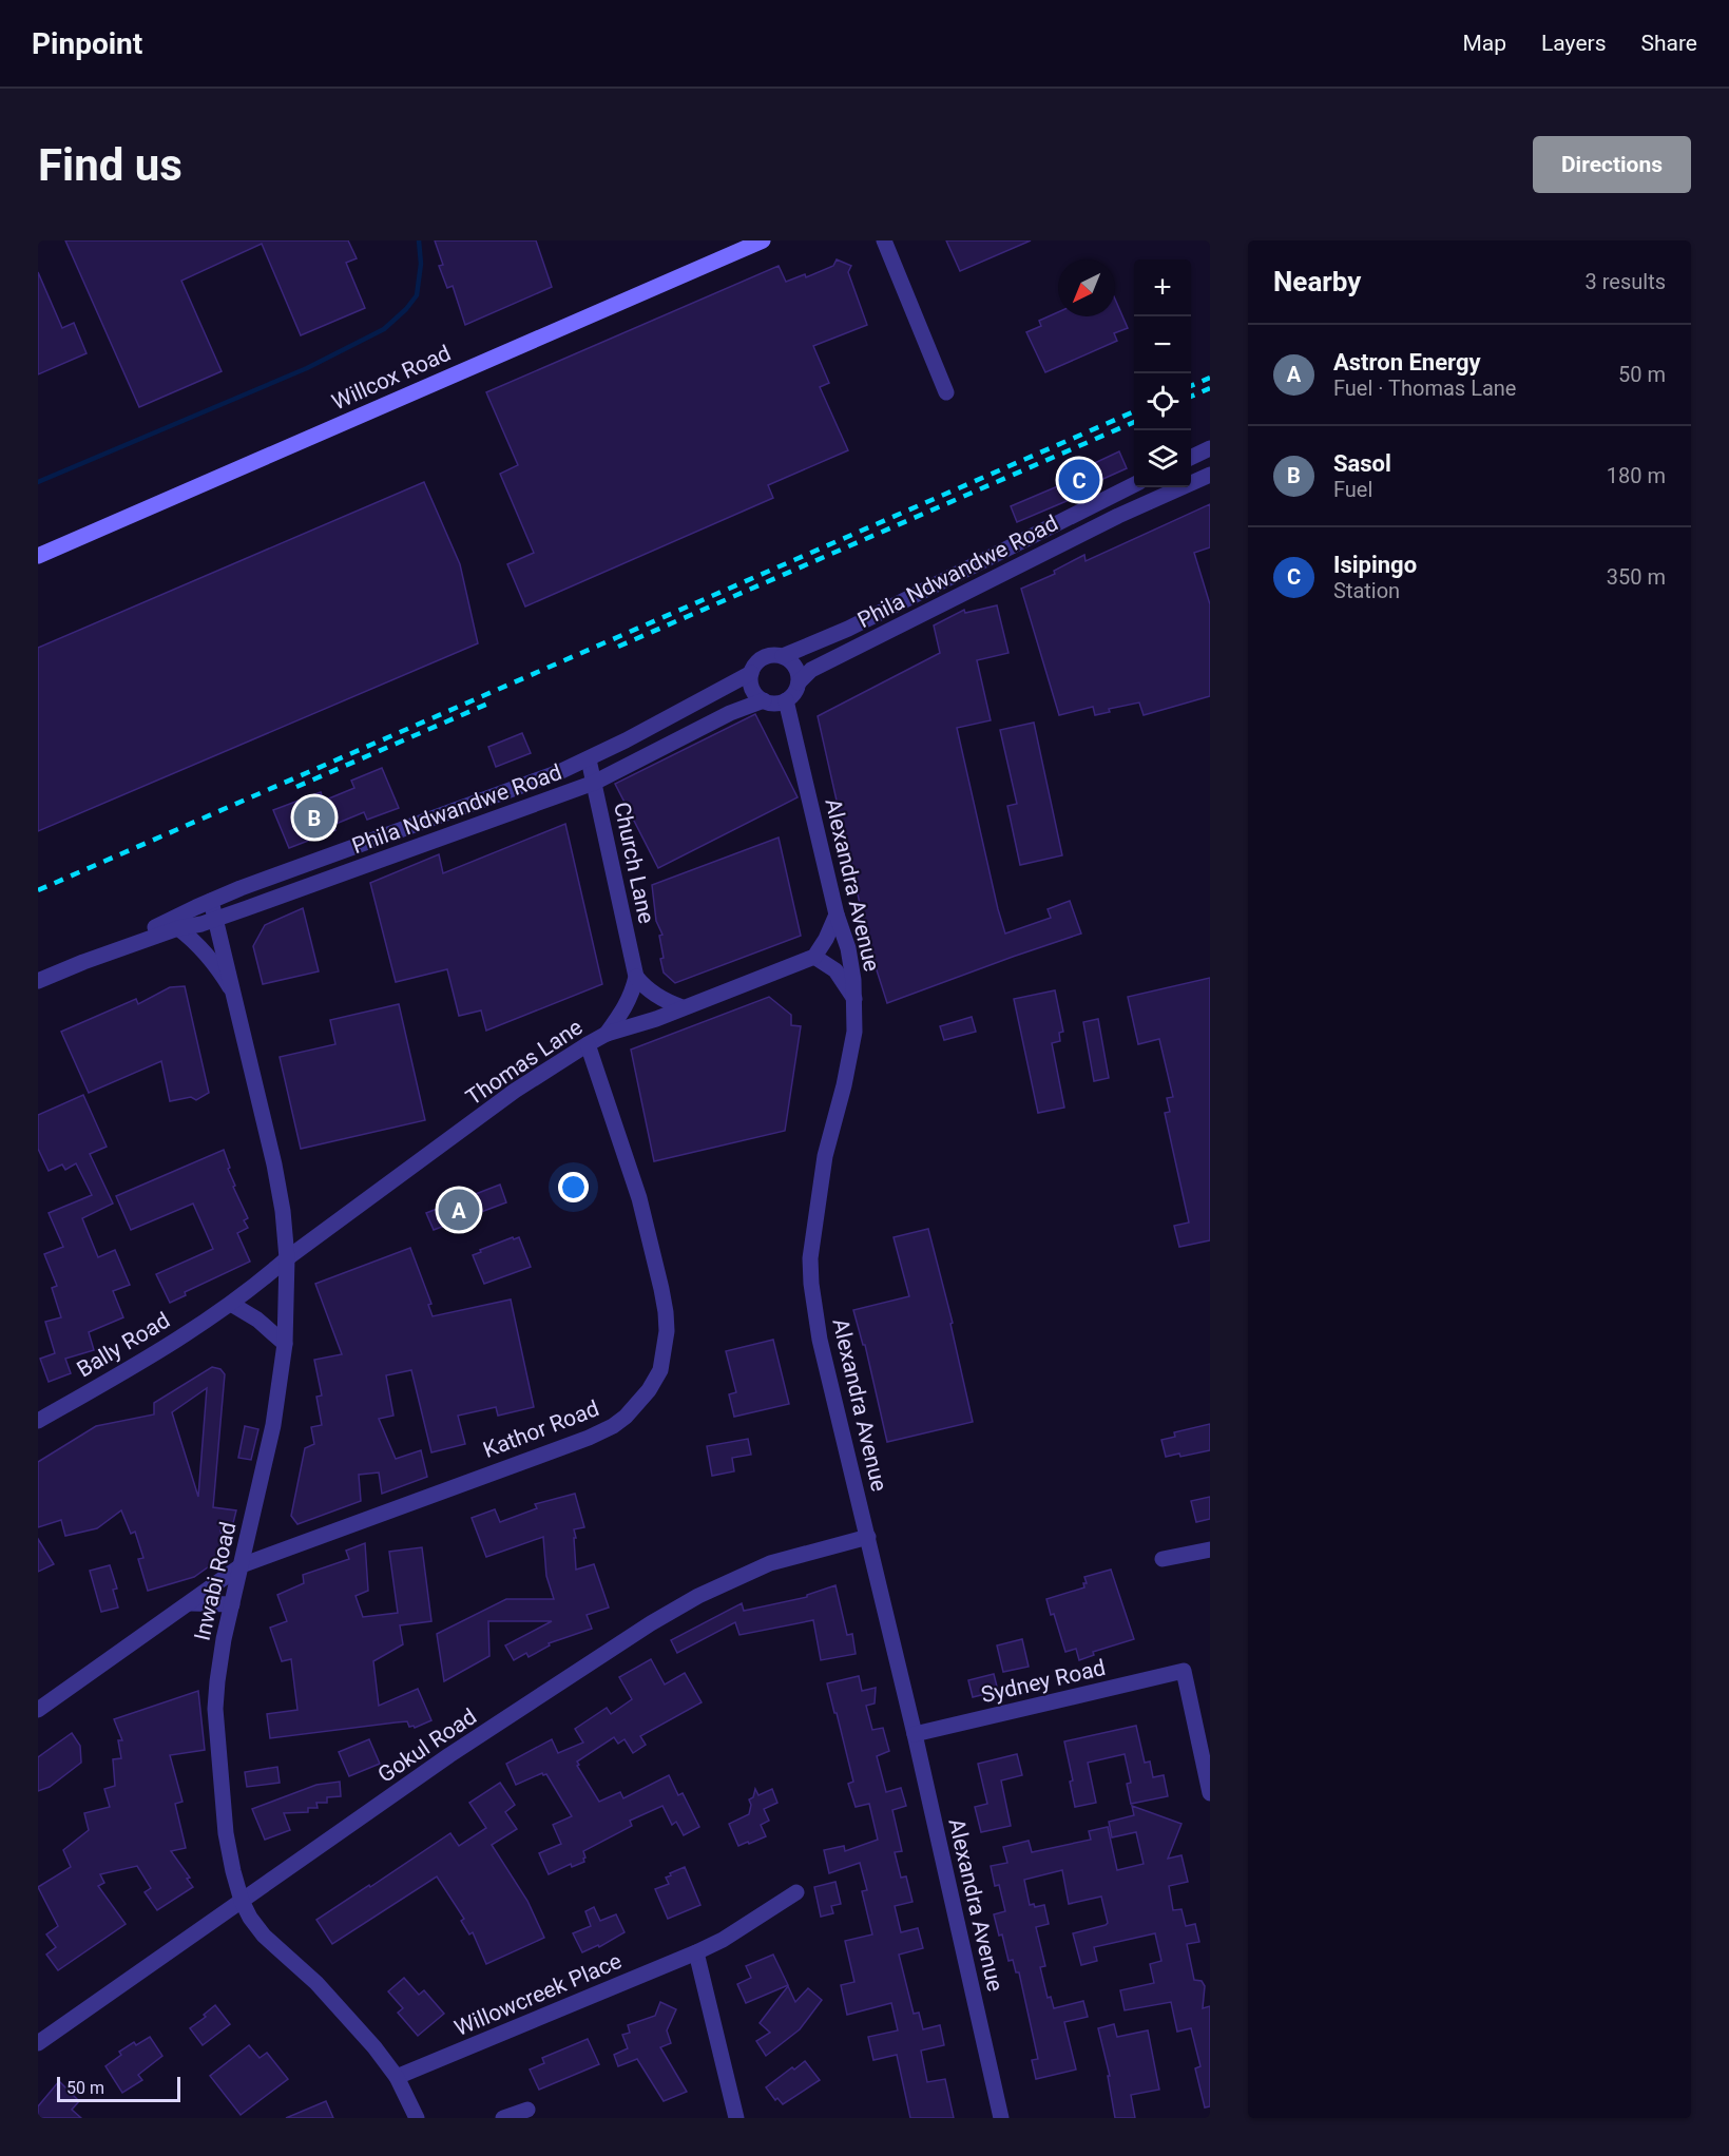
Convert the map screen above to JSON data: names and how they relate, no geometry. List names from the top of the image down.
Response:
{
  "streets": {
    "main road": ["Willcox Road"],
    "street": [
      "Phila Ndwandwe Road",
      "Church Lane",
      "Alexandra Avenue",
      "Thomas Lane",
      "Bally Road",
      "Kathor Road",
      "Inwabi Road",
      "Sydney Road",
      "Gokul Road",
      "Willowcreek Place"
    ]
  },
  "crossings": [
    ["Phila Ndwandwe Road", "Church Lane"],
    ["Phila Ndwandwe Road", "Alexandra Avenue"],
    ["Phila Ndwandwe Road", "Inwabi Road"],
    ["Alexandra Avenue", "Sydney Road"],
    ["Alexandra Avenue", "Gokul Road"],
    ["Thomas Lane", "Bally Road"],
    ["Thomas Lane", "Kathor Road"],
    ["Thomas Lane", "Inwabi Road"],
    ["Bally Road", "Inwabi Road"],
    ["Kathor Road", "Inwabi Road"],
    ["Inwabi Road", "Gokul Road"],
    ["Inwabi Road", "Willowcreek Place"]
  ],
  "scale_bar": "50 m",
  "north": "bottom left",
  "page": {
    "header": "Pinpoint",
    "nav": ["Map", "Layers", "Share"],
    "buttons": "Directions",
    "title": "Find us",
    "heading": ["Nearby", "3 results"],
    "map_buttons": ["+", "−"],
    "list": [
      {
        "mark": "A",
        "name": "Astron Energy",
        "note": "Fuel · Thomas Lane",
        "value": "50 m"
      },
      {
        "mark": "B",
        "name": "Sasol",
        "note": "Fuel",
        "value": "180 m"
      },
      {
        "mark": "C",
        "name": "Isipingo",
        "note": "Station",
        "value": "350 m"
      }
    ],
    "pins": ["C", "B", "A"],
    "scale": "50 m"
  }
}
